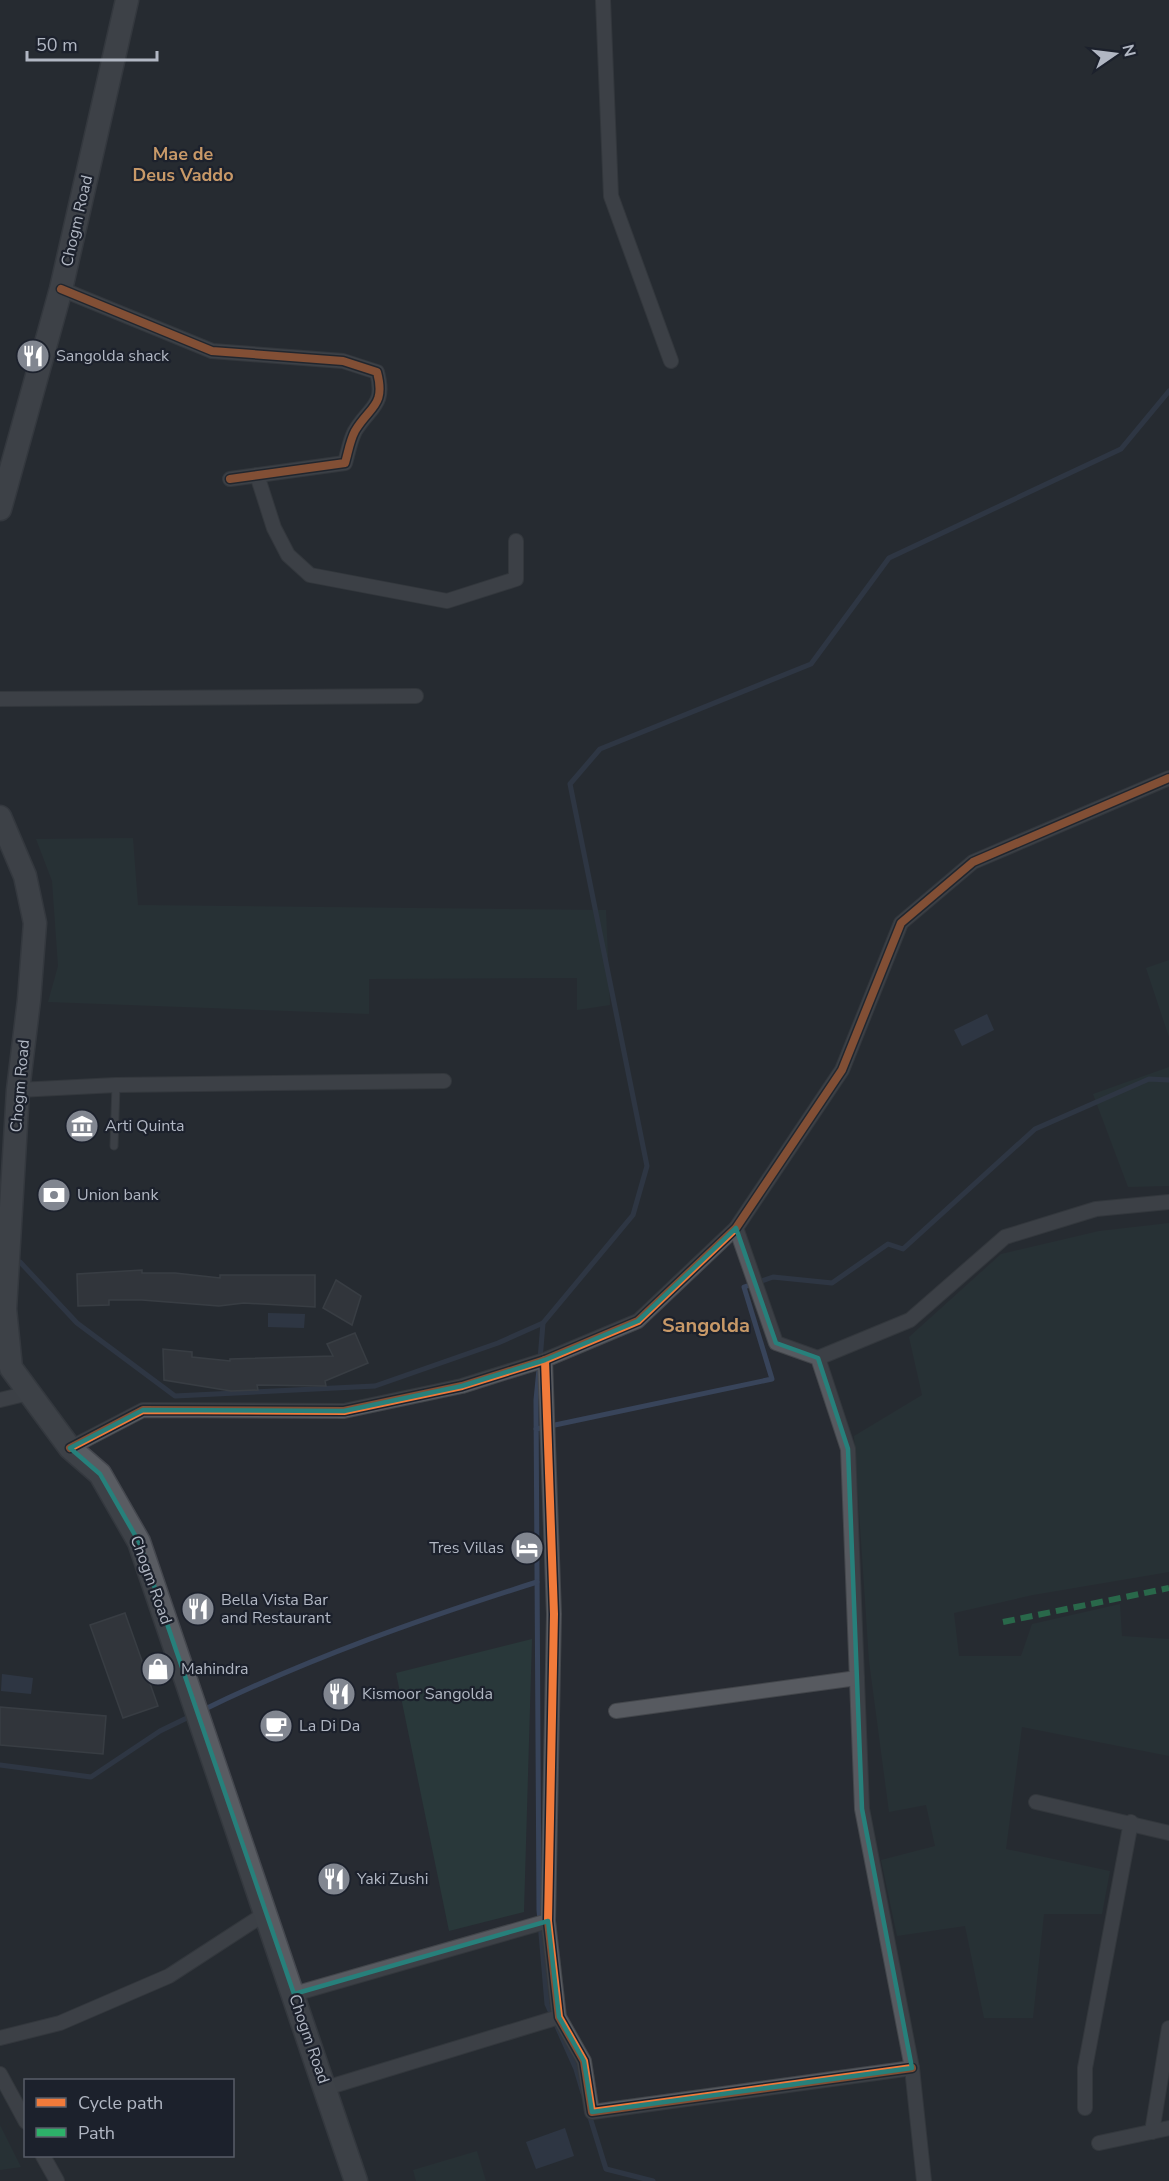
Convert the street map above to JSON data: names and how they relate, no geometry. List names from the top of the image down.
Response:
{
  "streets": {
    "main road": ["Chogm Road"]
  },
  "districts": ["Mae de Deus Vaddo", "Sangolda"],
  "places": {
    "restaurant": [
      "Sangolda shack",
      "Bella Vista Bar and Restaurant",
      "Kismoor Sangolda",
      "Yaki Zushi"
    ],
    "museum": ["Arti Quinta"],
    "bank": ["Union bank"],
    "hotel": ["Tres Villas"],
    "shop": ["Mahindra"],
    "cafe": ["La Di Da"]
  },
  "legend": ["Cycle path", "Path"],
  "scale_bar": "50 m",
  "north": "right"
}
